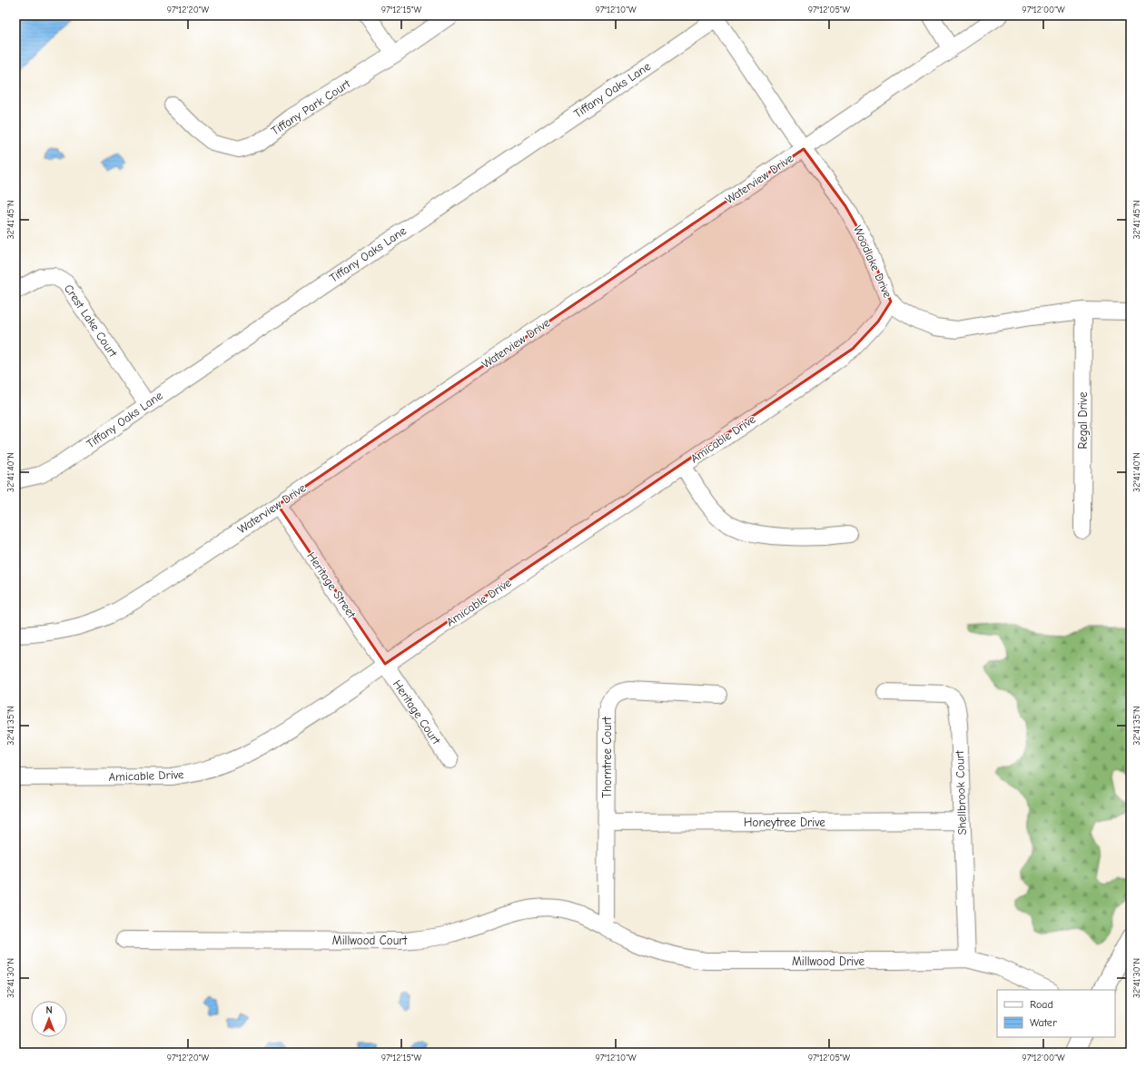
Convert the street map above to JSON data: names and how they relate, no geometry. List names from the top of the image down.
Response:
{
  "streets": {
    "street": [
      "Tiffany Oaks Lane",
      "Tiffany Park Court",
      "Waterview Drive",
      "Woodlake Drive",
      "Crest Lake Court",
      "Regal Drive",
      "Amicable Drive",
      "Heritage Street",
      "Heritage Court",
      "Thorntree Court",
      "Shellbrook Court",
      "Honeytree Drive",
      "Millwood Court",
      "Millwood Drive"
    ]
  },
  "crossings": [
    ["Tiffany Oaks Lane", "Woodlake Drive"],
    ["Tiffany Oaks Lane", "Crest Lake Court"],
    ["Waterview Drive", "Woodlake Drive"],
    ["Waterview Drive", "Heritage Street"],
    ["Woodlake Drive", "Regal Drive"],
    ["Woodlake Drive", "Amicable Drive"],
    ["Amicable Drive", "Heritage Street"],
    ["Amicable Drive", "Heritage Court"],
    ["Heritage Street", "Heritage Court"],
    ["Thorntree Court", "Honeytree Drive"],
    ["Thorntree Court", "Millwood Court"],
    ["Thorntree Court", "Millwood Drive"],
    ["Shellbrook Court", "Honeytree Drive"],
    ["Shellbrook Court", "Millwood Drive"],
    ["Millwood Court", "Millwood Drive"]
  ],
  "legend": ["Road", "Water"],
  "north": "top",
  "coordinates": [
    "97°12'20\"W",
    "97°12'15\"W",
    "97°12'10\"W",
    "97°12'05\"W",
    "97°12'00\"W",
    "32°41'45\"N",
    "32°41'40\"N",
    "32°41'35\"N",
    "32°41'30\"N"
  ]
}
